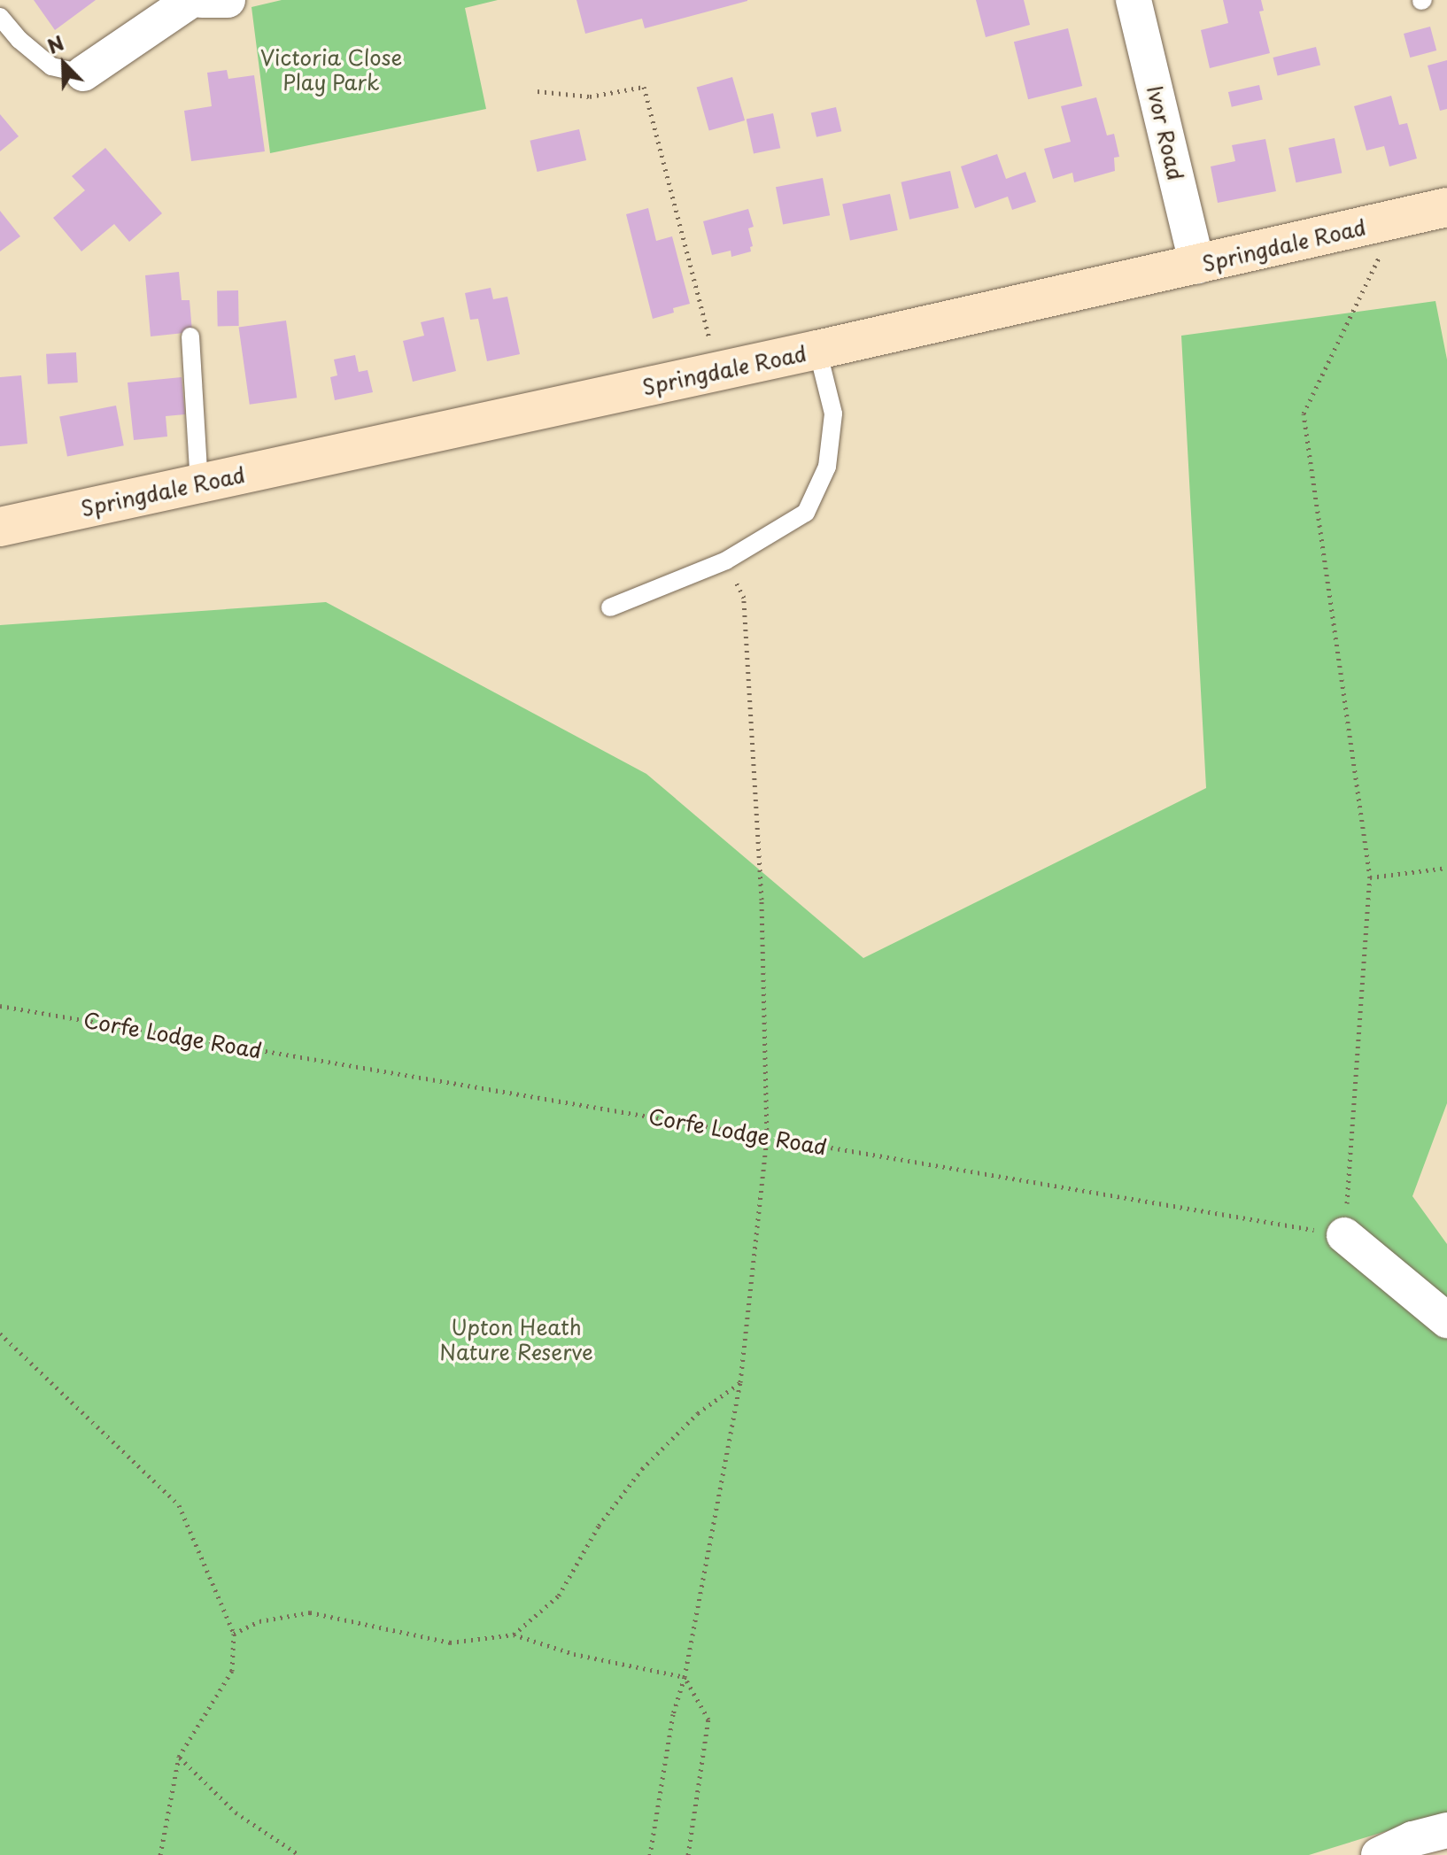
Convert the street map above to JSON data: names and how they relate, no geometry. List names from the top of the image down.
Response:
{
  "streets": {
    "street": ["Ivor Road", "Springdale Road"],
    "path": ["Corfe Lodge Road"]
  },
  "crossings": [
    ["Ivor Road", "Springdale Road"]
  ],
  "parks": ["Victoria Close Play Park", "Upton Heath Nature Reserve"],
  "north": "top left"
}
